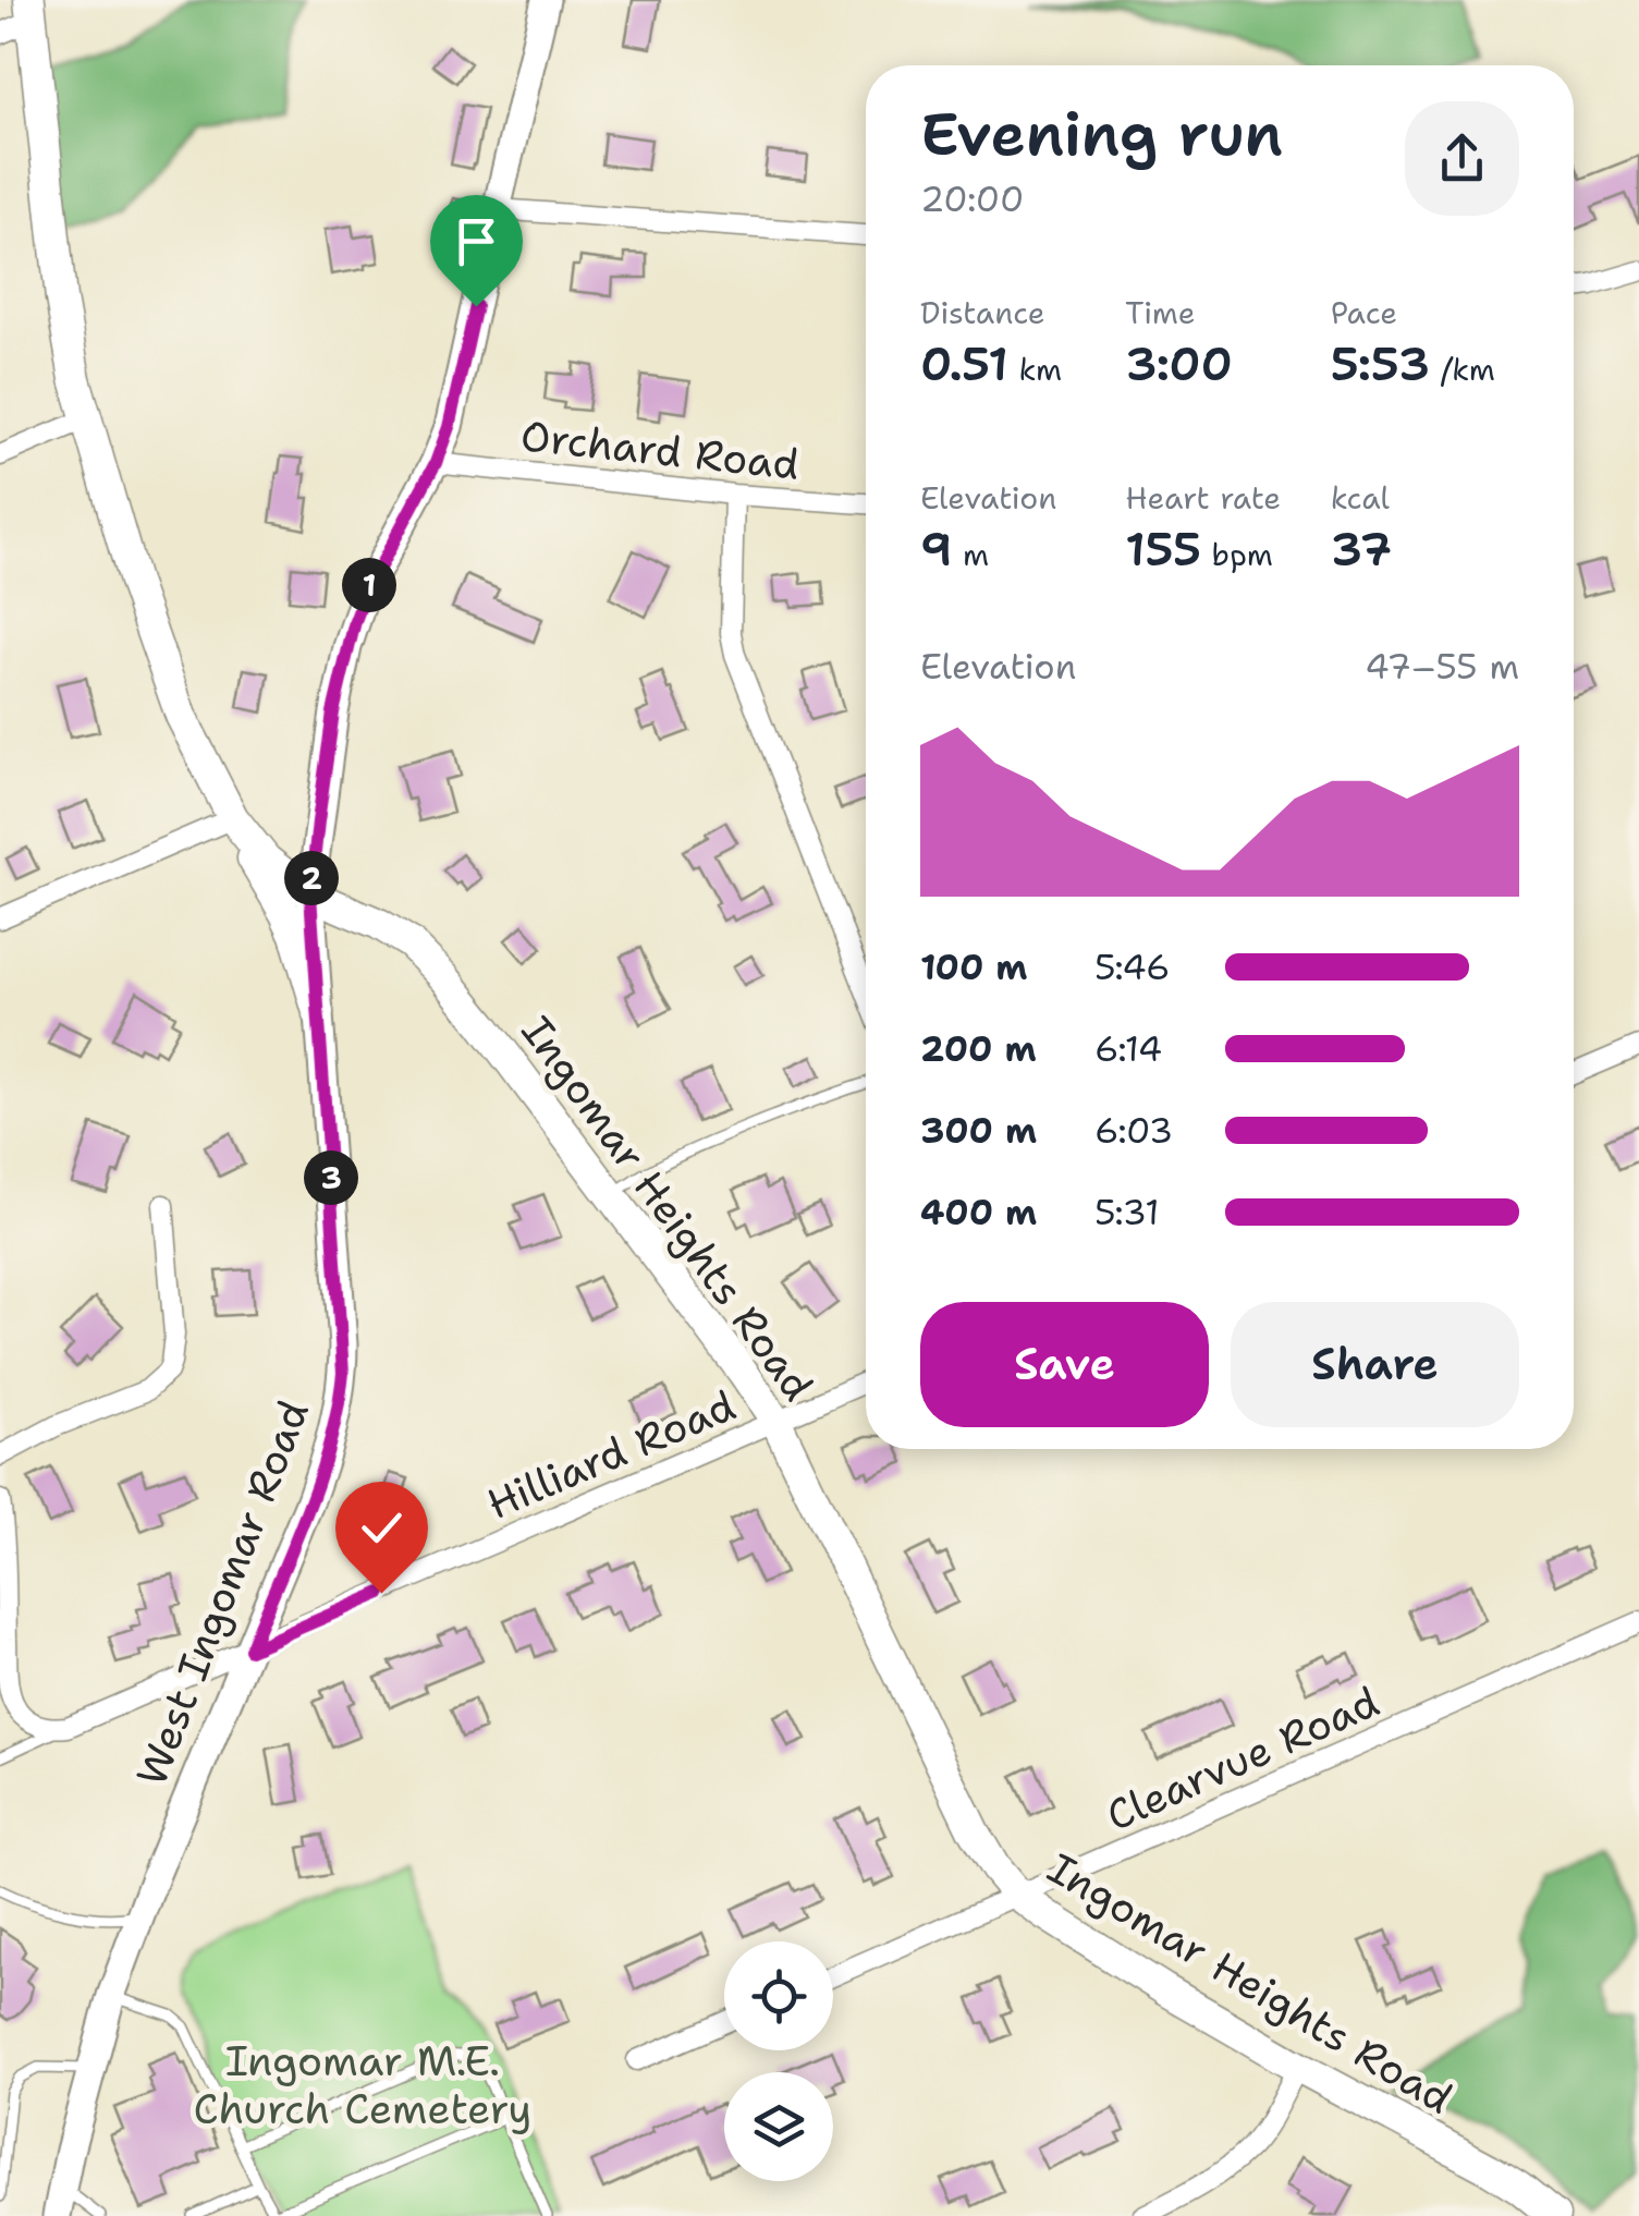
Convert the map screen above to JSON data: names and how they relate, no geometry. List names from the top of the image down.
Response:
{
  "streets": {
    "main road": ["Ingomar Heights Road"],
    "street": [
      "Orchard Road",
      "Hilliard Road",
      "West Ingomar Road",
      "Clearvue Road"
    ]
  },
  "crossings": [
    ["Orchard Road", "West Ingomar Road"],
    ["Ingomar Heights Road", "Hilliard Road"],
    ["Ingomar Heights Road", "West Ingomar Road"],
    ["Ingomar Heights Road", "Clearvue Road"],
    ["Hilliard Road", "West Ingomar Road"]
  ],
  "parks": ["Ingomar M.E. Church Cemetery"],
  "page": {
    "heading": ["Evening run", "20:00"],
    "stats": [
      ["Distance", "0.51 km"],
      ["Time", "3:00"],
      ["Pace", "5:53 /km"],
      ["Elevation", "9 m"],
      ["Heart rate", "155 bpm"],
      ["kcal", "37"]
    ],
    "pins": ["1", "2", "3"],
    "chart": ["Elevation", "47–55 m"],
    "list": [
      {
        "name": "100 m",
        "note": "5:46"
      },
      {
        "name": "200 m",
        "note": "6:14"
      },
      {
        "name": "300 m",
        "note": "6:03"
      },
      {
        "name": "400 m",
        "note": "5:31"
      }
    ],
    "buttons": ["Save", "Share"]
  }
}
